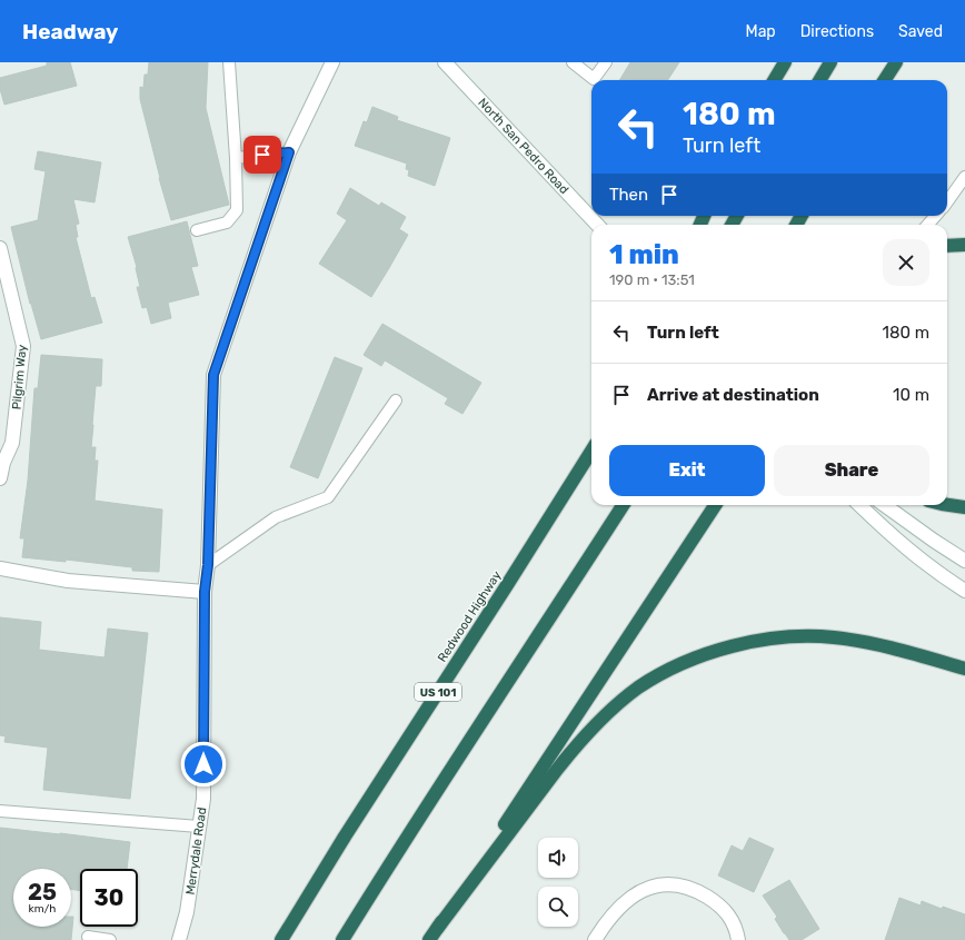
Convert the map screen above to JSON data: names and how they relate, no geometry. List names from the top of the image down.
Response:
{
  "streets": {
    "highway": ["Redwood Highway", "US 101"],
    "street": ["North San Pedro Road", "Pilgrim Way", "Merrydale Road"]
  },
  "page": {
    "header": "Headway",
    "nav": ["Map", "Directions", "Saved"],
    "turn": ["180 m", "Turn left"],
    "then": "Then",
    "heading": ["1 min", "190 m · 13:51"],
    "list": [
      {
        "name": "Turn left",
        "value": "180 m"
      },
      {
        "name": "Arrive at destination",
        "value": "10 m"
      }
    ],
    "buttons": ["Exit", "Share"],
    "speed": "25 km/h",
    "limit": "30"
  }
}
